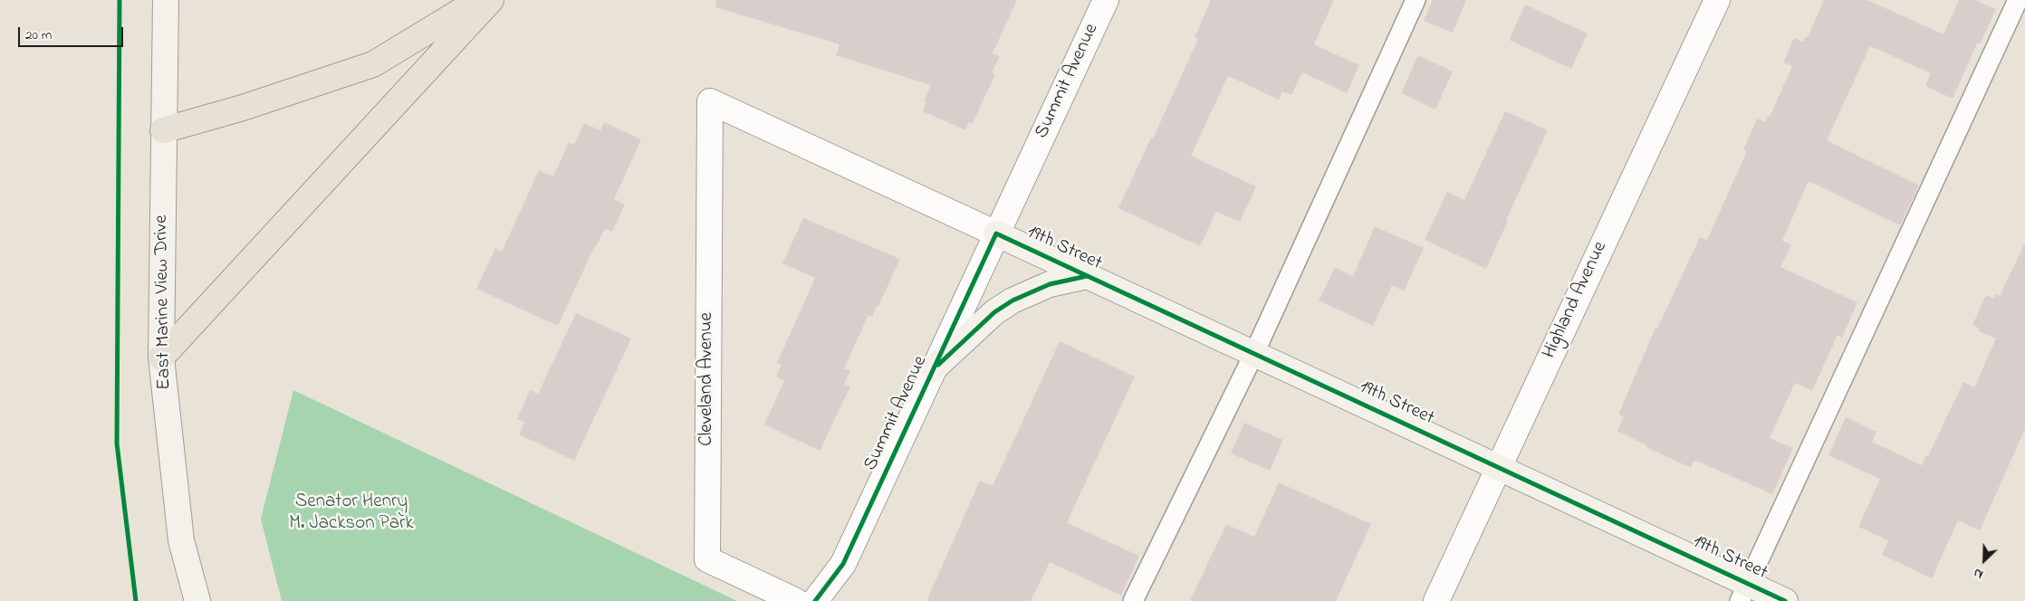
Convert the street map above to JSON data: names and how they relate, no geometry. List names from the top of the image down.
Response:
{
  "streets": {
    "street": [
      "Summit Avenue",
      "19th Street",
      "Highland Avenue",
      "East Marine View Drive",
      "Cleveland Avenue"
    ]
  },
  "crossings": [
    ["Summit Avenue", "19th Street"],
    ["19th Street", "Highland Avenue"],
    ["19th Street", "Cleveland Avenue"]
  ],
  "parks": ["Senator Henry M. Jackson Park"],
  "scale_bar": "20 m",
  "north": "bottom left"
}
